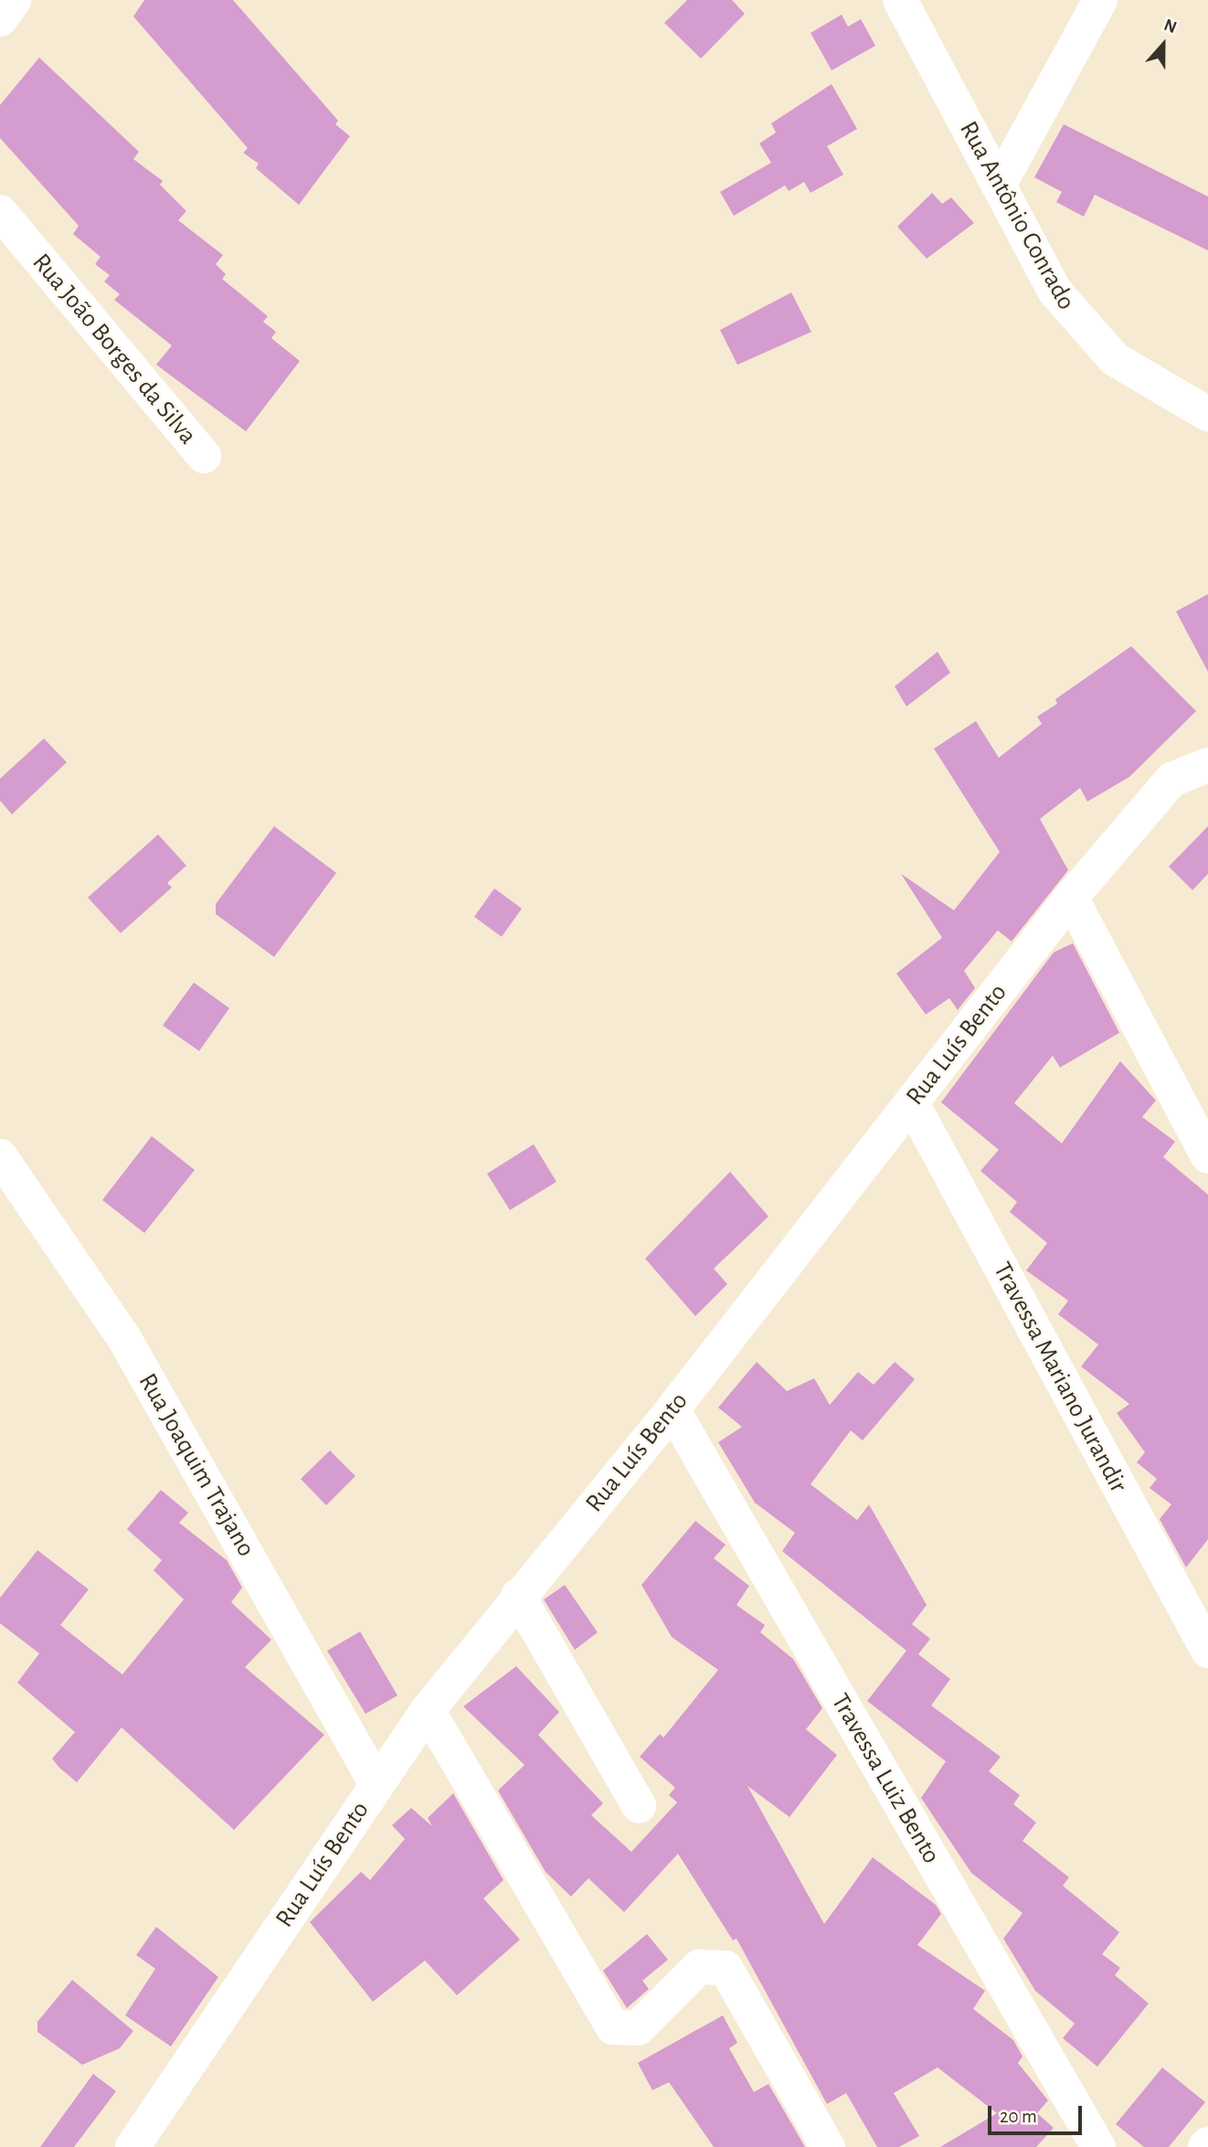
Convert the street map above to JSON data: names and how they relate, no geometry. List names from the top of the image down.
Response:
{
  "streets": {
    "street": [
      "Rua Antônio Conrado",
      "Rua João Borges da Silva",
      "Rua Luís Bento",
      "Travessa Mariano Jurandir",
      "Rua Joaquim Trajano",
      "Travessa Luiz Bento"
    ]
  },
  "crossings": [
    ["Rua Luís Bento", "Travessa Mariano Jurandir"],
    ["Rua Luís Bento", "Rua Joaquim Trajano"],
    ["Rua Luís Bento", "Travessa Luiz Bento"]
  ],
  "scale_bar": "20 m",
  "north": "top"
}
